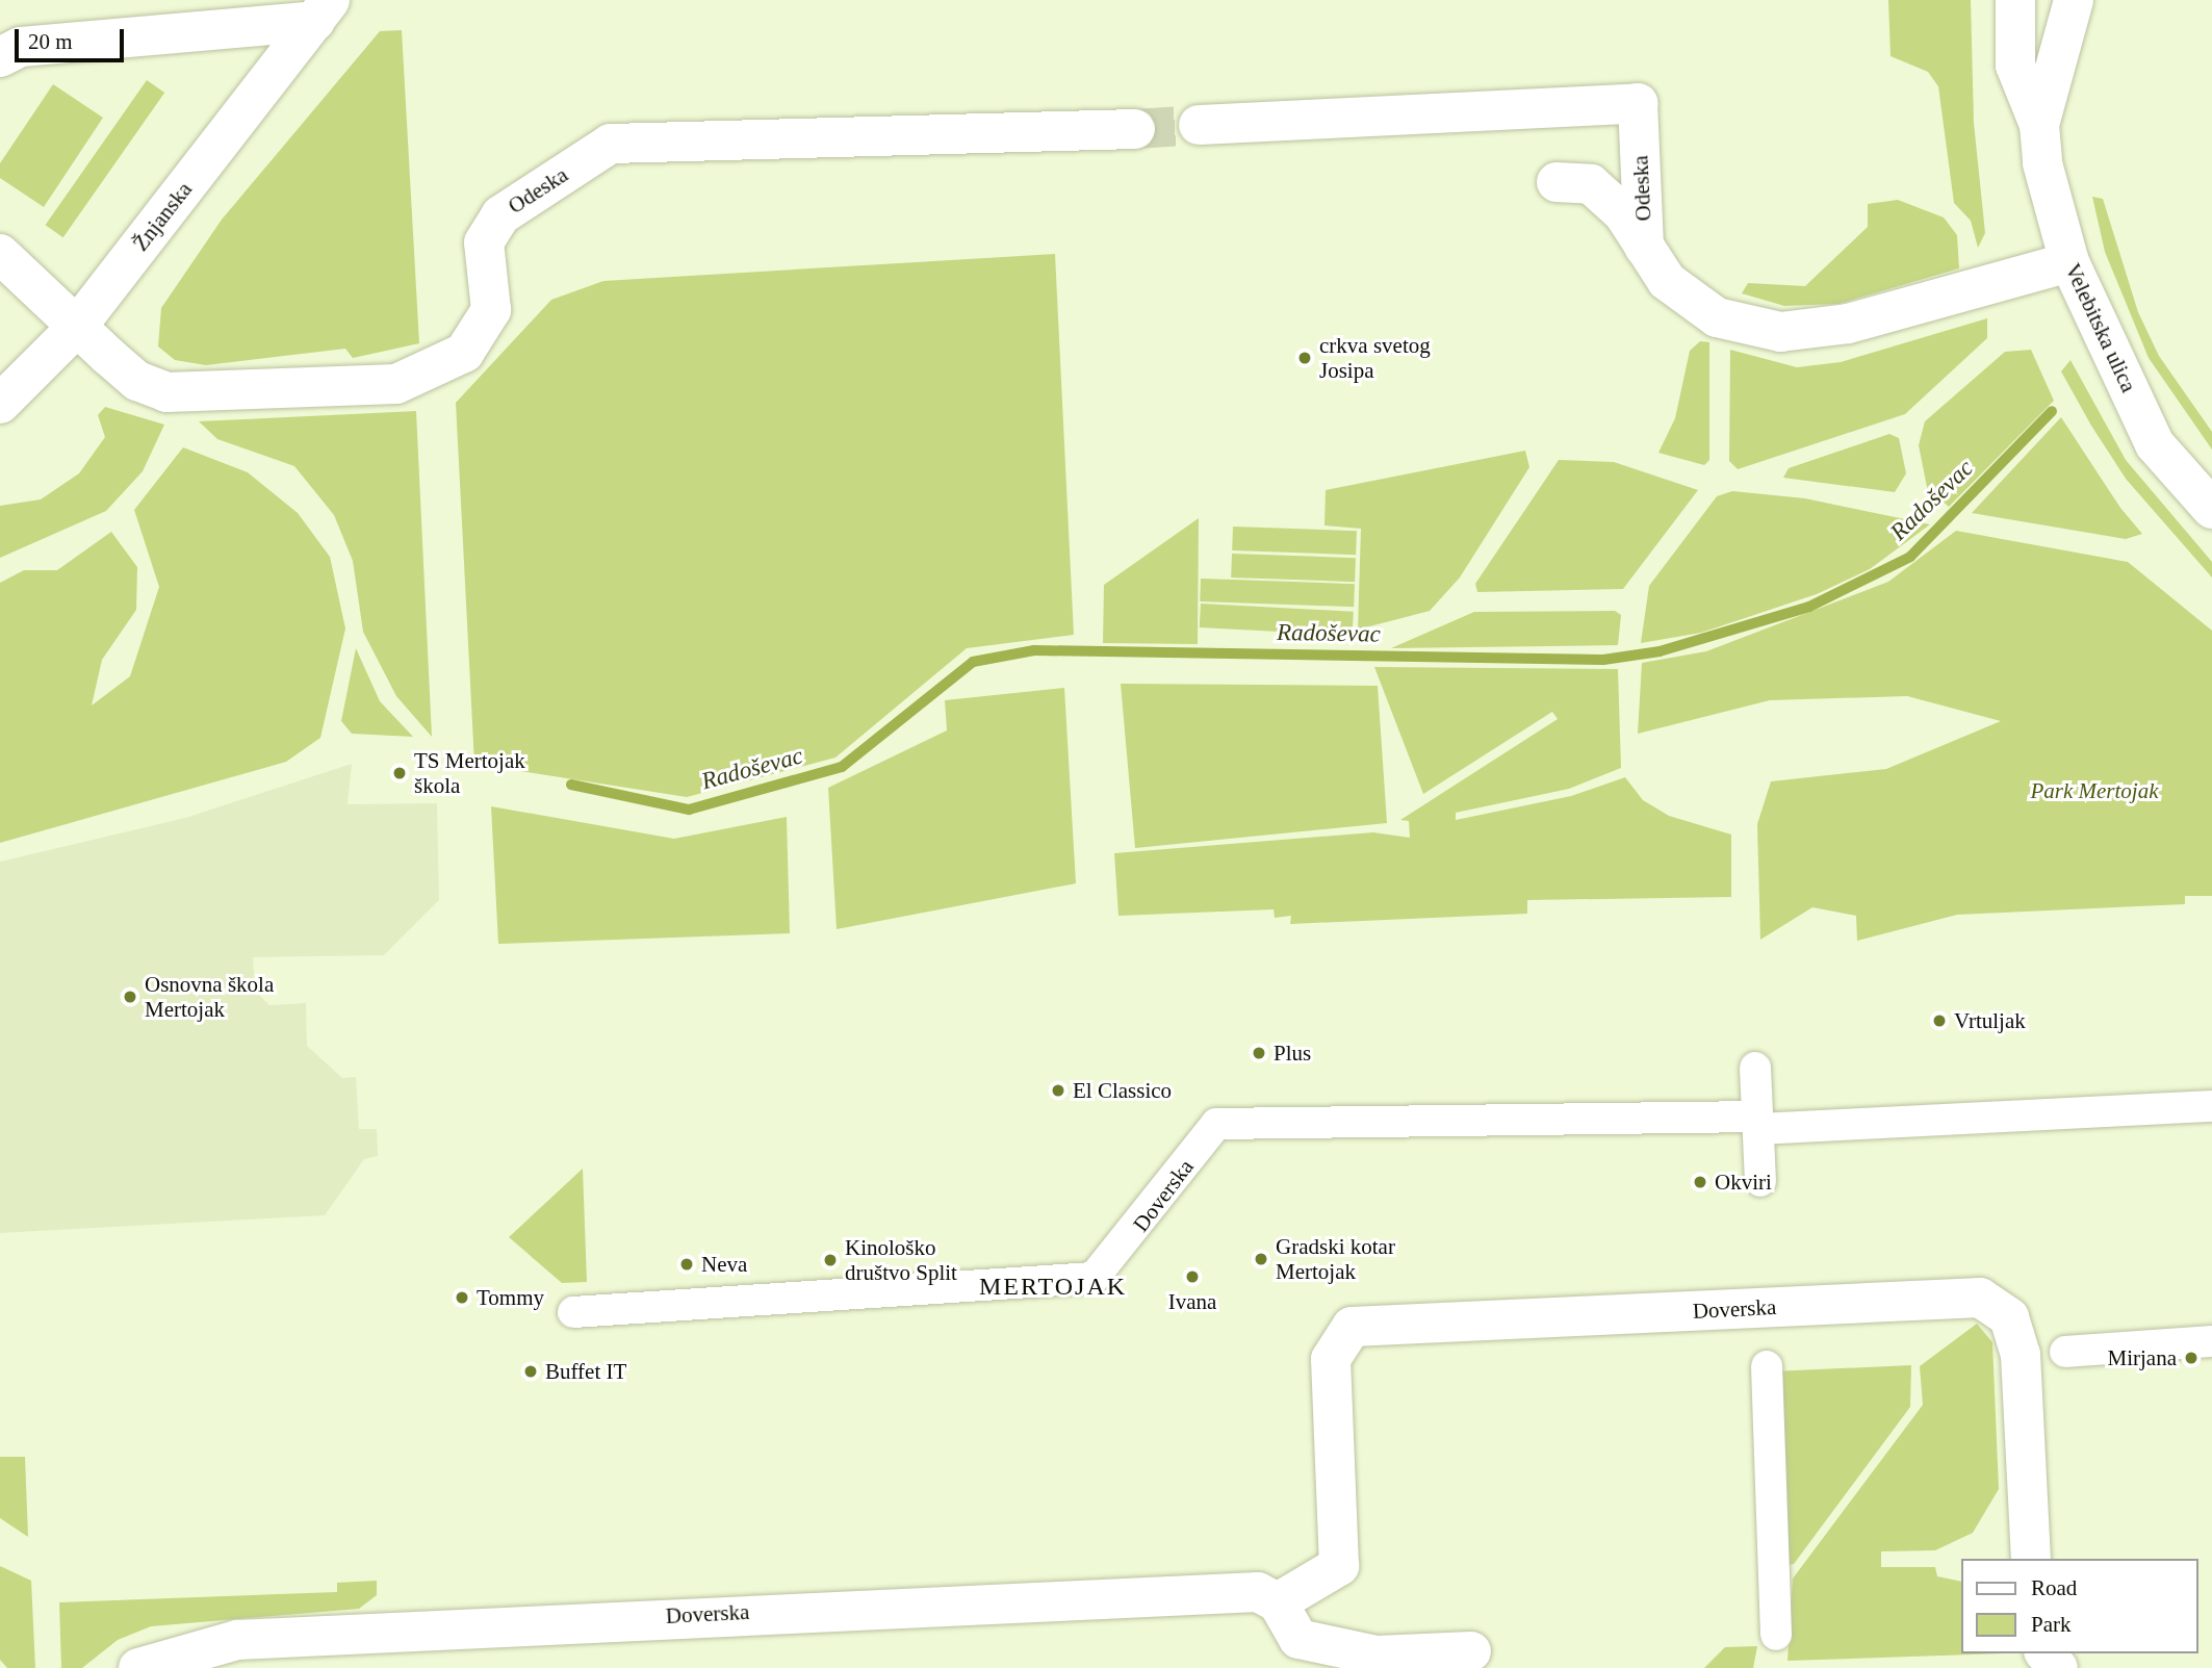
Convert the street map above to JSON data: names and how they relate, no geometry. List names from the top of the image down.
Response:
{
  "streets": {
    "street": [
      "Odeska",
      "Žnjanska",
      "Velebitska ulica",
      "Doverska"
    ]
  },
  "crossings": [
    ["Odeska", "Žnjanska"],
    ["Odeska", "Velebitska ulica"]
  ],
  "districts": ["MERTOJAK"],
  "water": ["Radoševac"],
  "parks": ["Park Mertojak"],
  "places": [
    "crkva svetog Josipa",
    "TS Mertojak škola",
    "Osnovna škola Mertojak",
    "Vrtuljak",
    "Plus",
    "El Classico",
    "Okviri",
    "Gradski kotar Mertojak",
    "Kinološko društvo Split",
    "Neva",
    "Ivana",
    "Tommy",
    "Mirjana",
    "Buffet IT"
  ],
  "legend": ["Road", "Park"],
  "scale_bar": "20 m"
}
